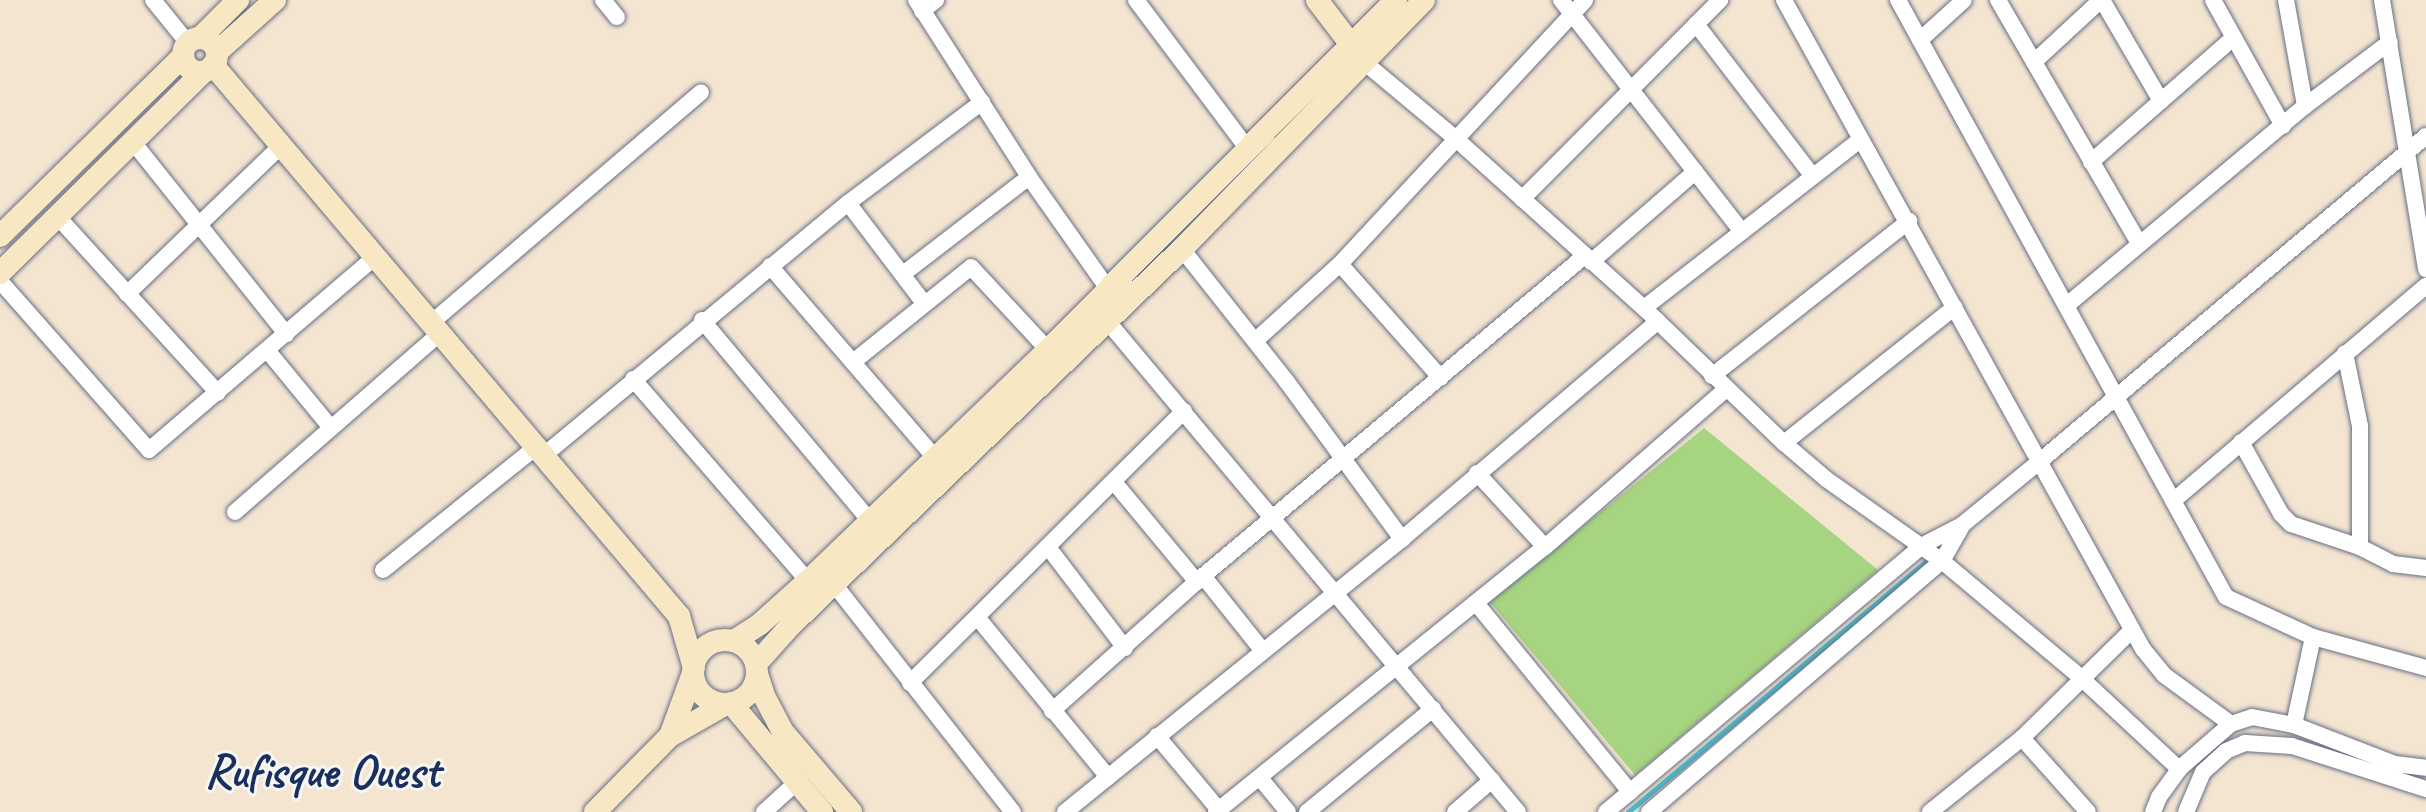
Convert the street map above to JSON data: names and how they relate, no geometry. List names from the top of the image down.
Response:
{
  "districts": ["Rufisque Ouest"]
}
